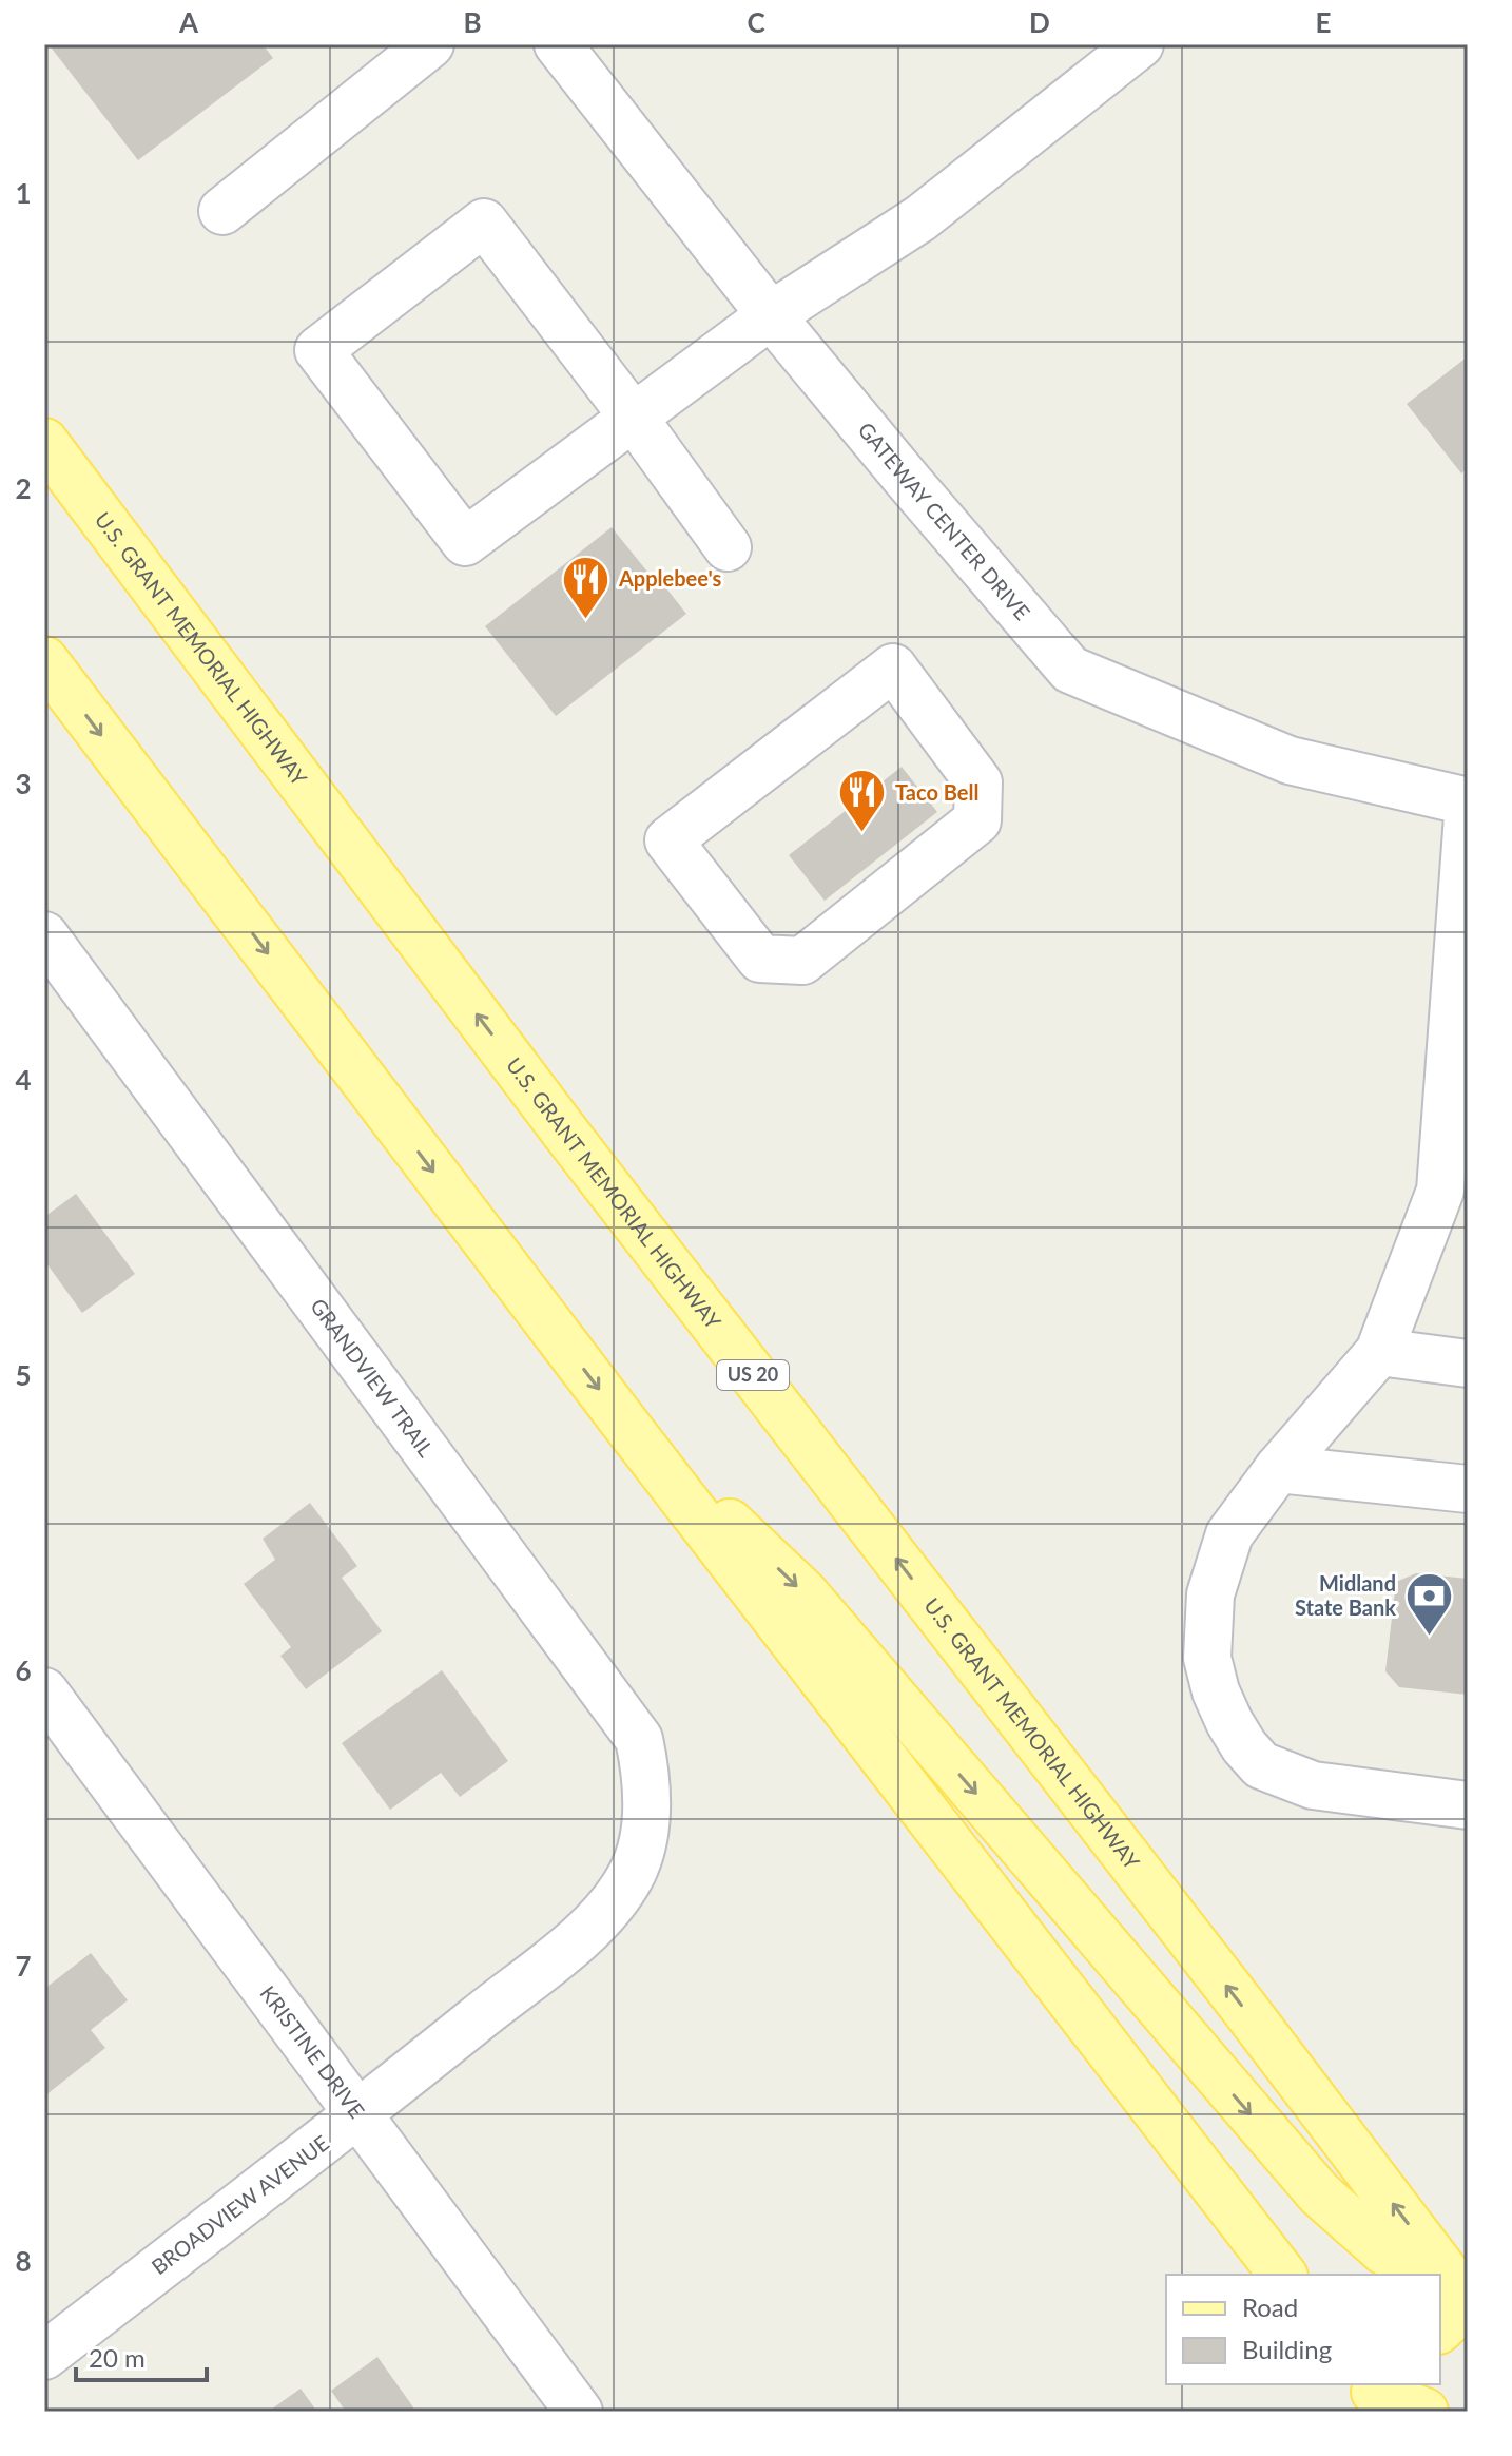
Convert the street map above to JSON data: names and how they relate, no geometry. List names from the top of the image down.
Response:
{
  "streets": {
    "main road": ["U.S. GRANT MEMORIAL HIGHWAY", "US 20"],
    "street": [
      "GATEWAY CENTER DRIVE",
      "GRANDVIEW TRAIL",
      "KRISTINE DRIVE",
      "BROADVIEW AVENUE"
    ]
  },
  "crossings": [
    ["GRANDVIEW TRAIL", "BROADVIEW AVENUE"],
    ["KRISTINE DRIVE", "BROADVIEW AVENUE"]
  ],
  "places": {
    "restaurant": ["Applebee's", "Taco Bell"],
    "bank": ["Midland State Bank"]
  },
  "legend": ["Road", "Building"],
  "scale_bar": "20 m",
  "grid": {
    "columns": [
      "A",
      "B",
      "C",
      "D",
      "E"
    ],
    "rows": [
      "1",
      "2",
      "3",
      "4",
      "5",
      "6",
      "7",
      "8"
    ]
  }
}
